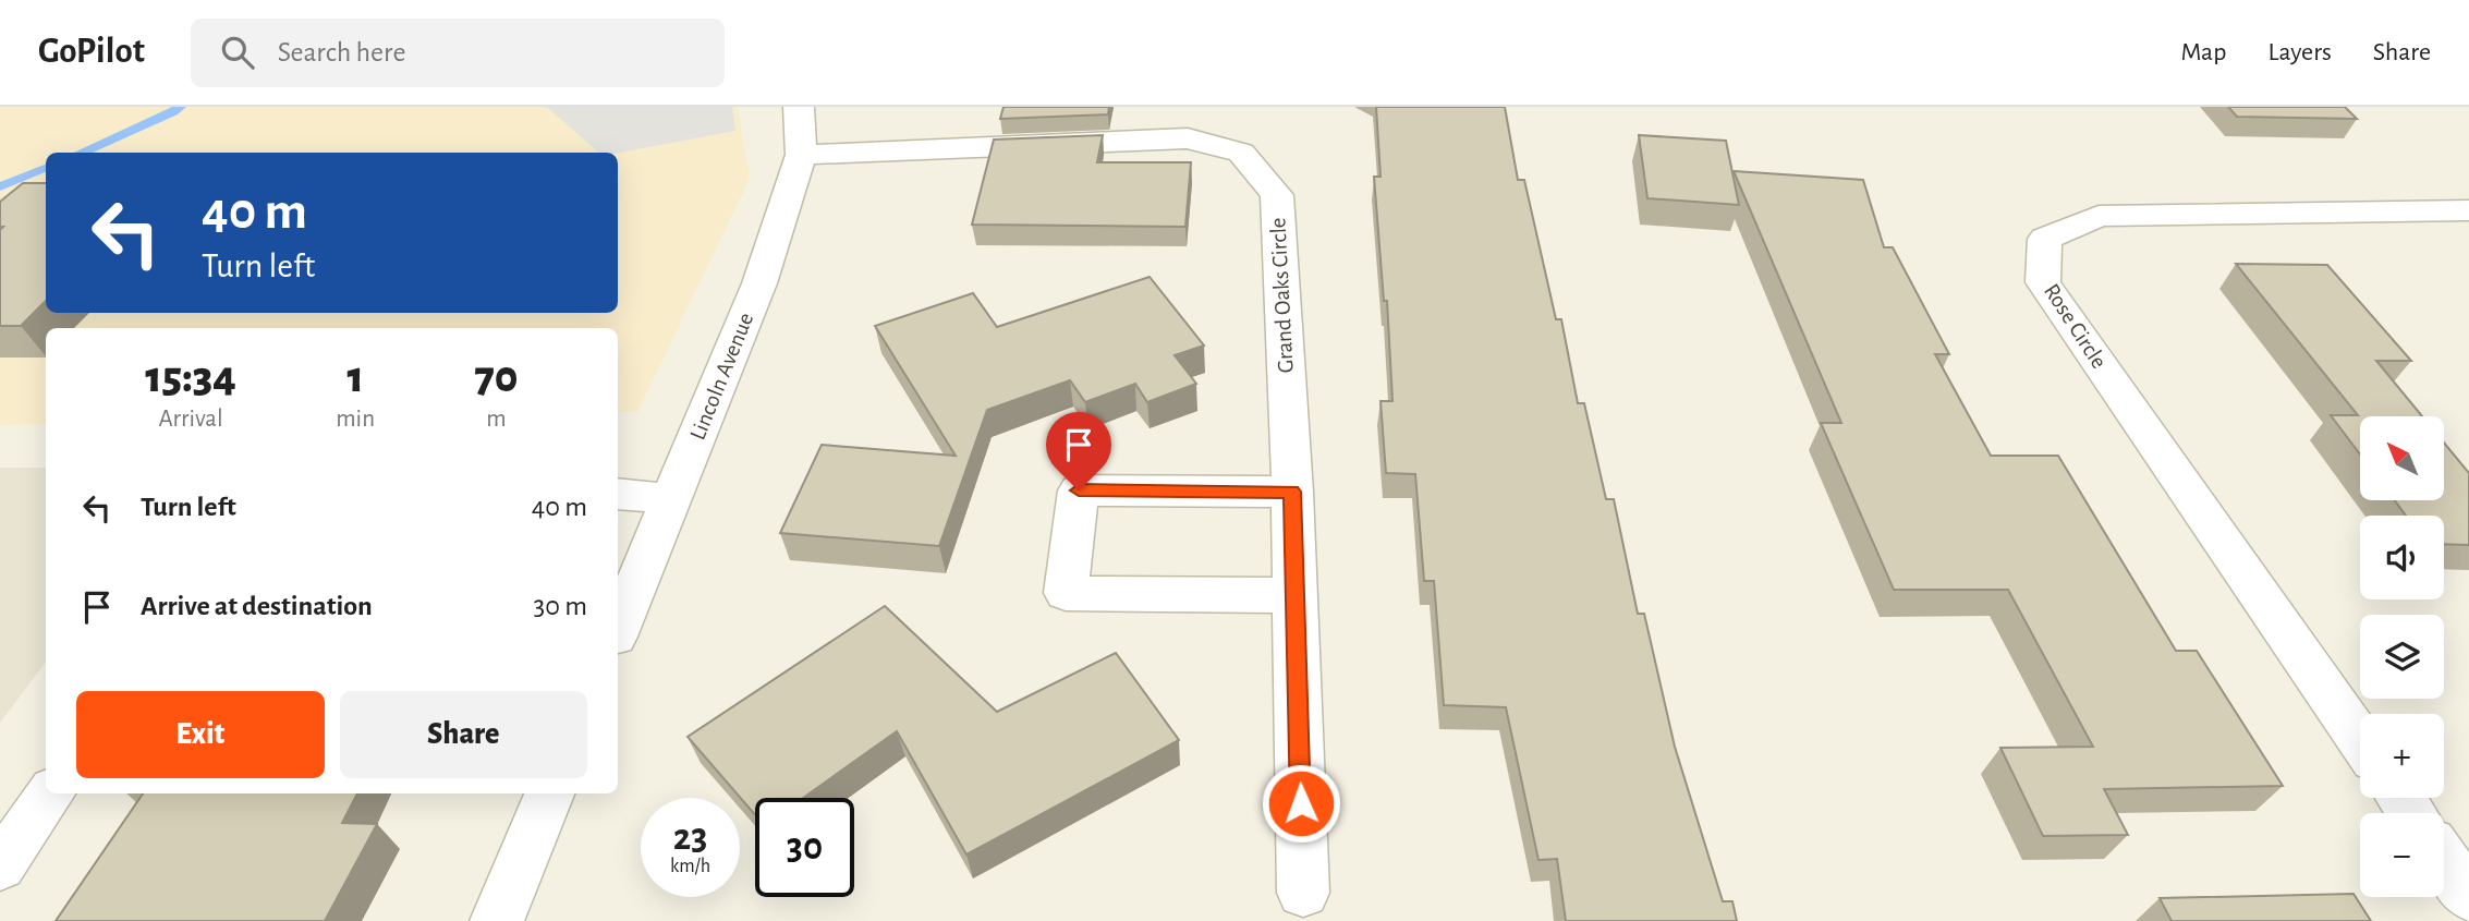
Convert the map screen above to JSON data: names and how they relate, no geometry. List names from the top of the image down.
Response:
{
  "streets": {
    "street": ["Grand Oaks Circle", "Rose Circle", "Lincoln Avenue"]
  },
  "crossings": [
    ["Grand Oaks Circle", "Lincoln Avenue"]
  ],
  "north": "top left",
  "page": {
    "header": "GoPilot",
    "search": "Search here",
    "nav": ["Map", "Layers", "Share"],
    "turn": ["40 m", "Turn left"],
    "eta": [
      "15:34",
      "Arrival",
      "1",
      "min",
      "70",
      "m"
    ],
    "map_buttons": ["+", "−"],
    "list": [
      {
        "name": "Turn left",
        "value": "40 m"
      },
      {
        "name": "Arrive at destination",
        "value": "30 m"
      }
    ],
    "buttons": ["Exit", "Share"],
    "speed": "23 km/h",
    "limit": "30"
  }
}
